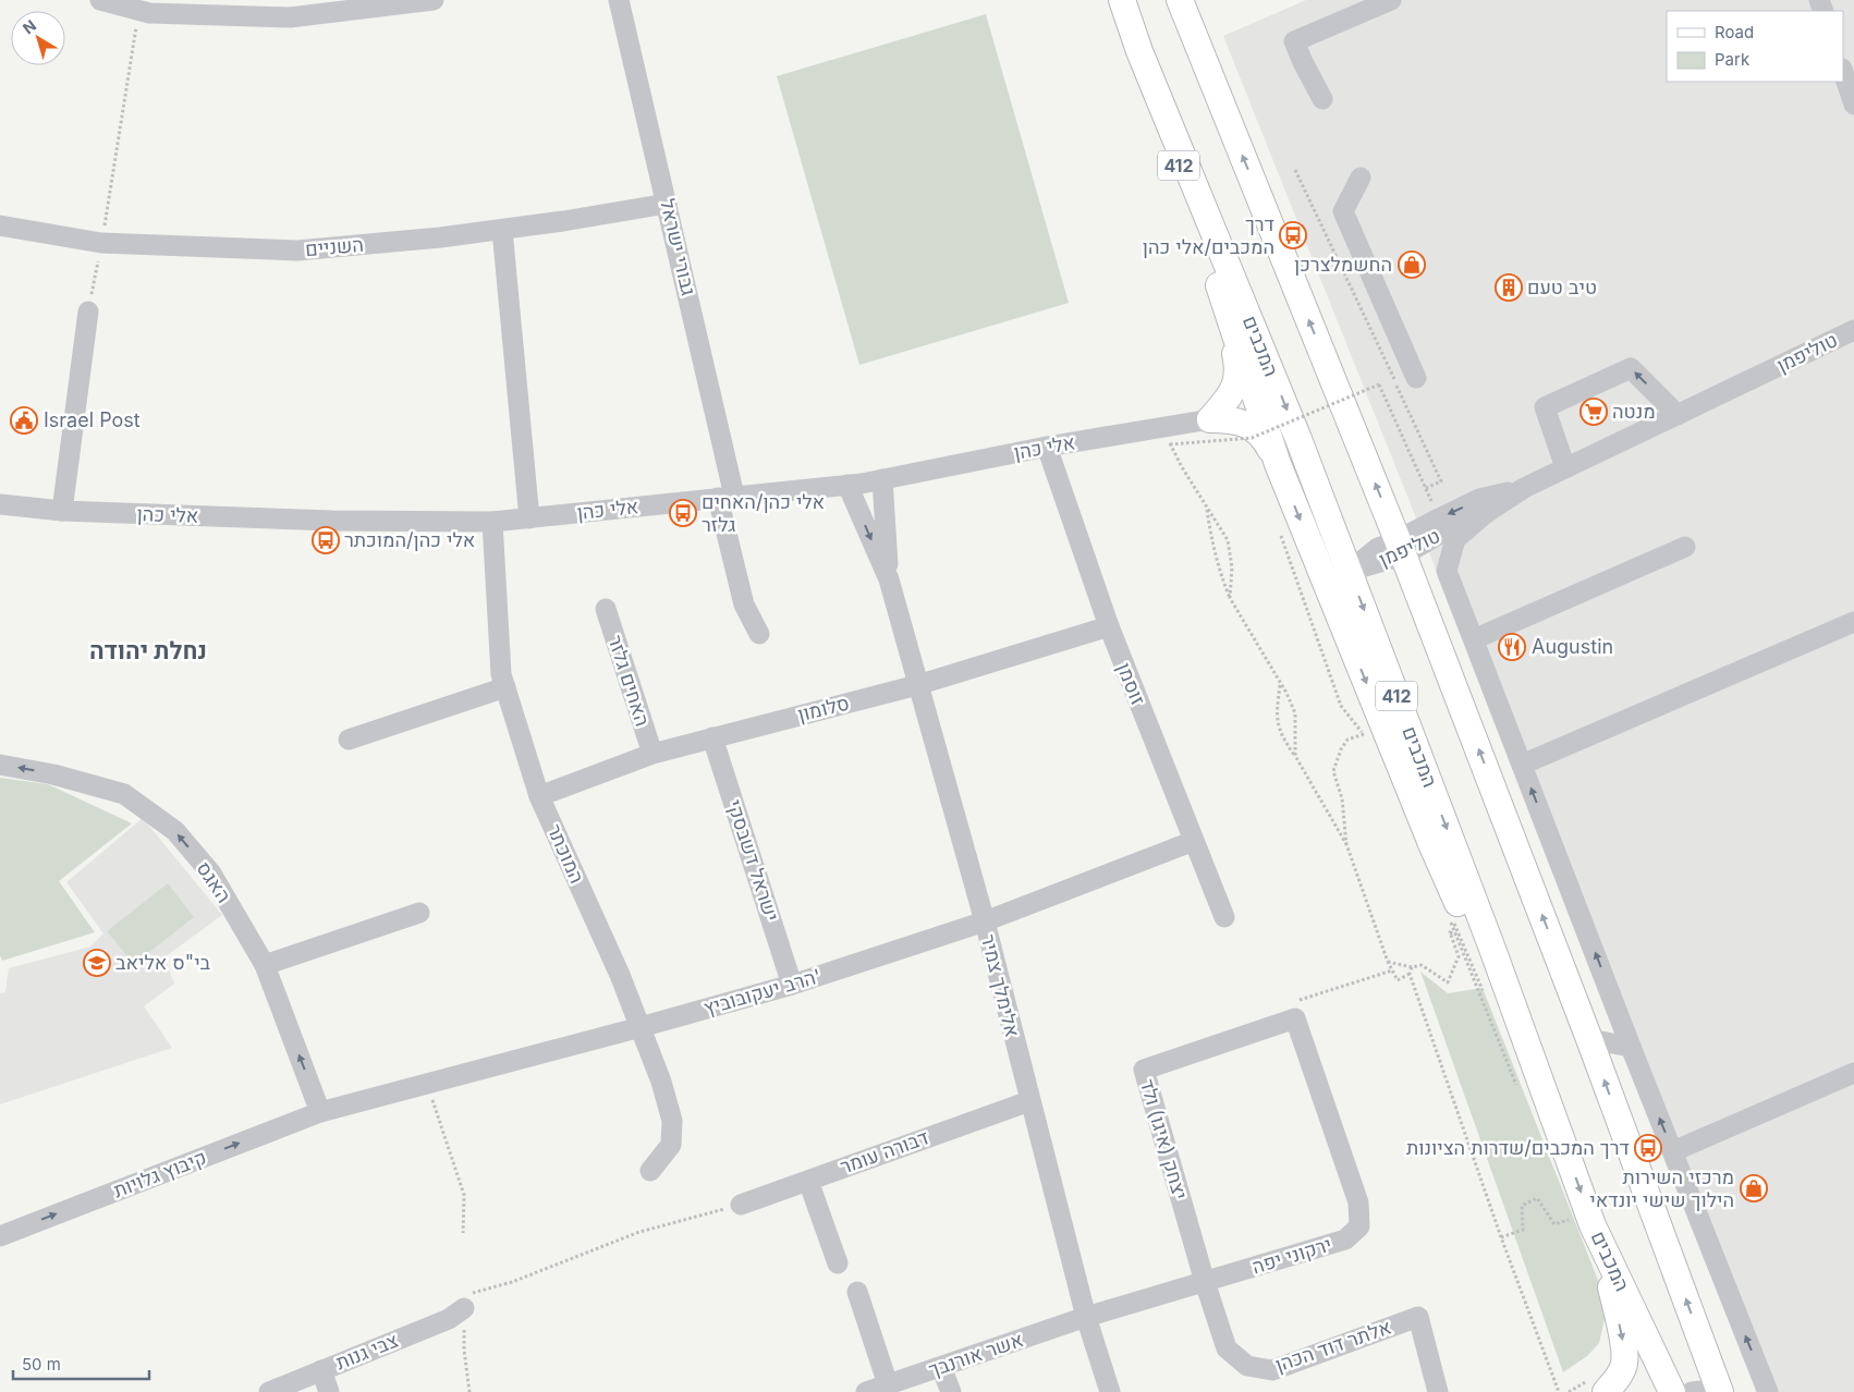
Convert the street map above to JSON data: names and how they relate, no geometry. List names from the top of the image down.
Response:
{
  "streets": {
    "main road": ["412", "המכבים"],
    "street": [
      "השניים",
      "גבורי ישראל",
      "טוליפמן",
      "אלי כהן",
      "האחים גלזר",
      "זוסמן",
      "סלומון",
      "המוכתר",
      "ישראל דשבסקי",
      "האגס",
      "אלימלך צמיר",
      "הרב יעקובוביץ'",
      "יצחק (איגו) ולד",
      "דבורה עומר",
      "קיבוץ גלויות",
      "ירקוני יפה",
      "אלתר דוד הכהן",
      "צבי גנות",
      "אשר אורנבך"
    ]
  },
  "crossings": [
    ["412", "המכבים"],
    ["השניים", "גבורי ישראל"],
    ["גבורי ישראל", "אלי כהן"],
    ["המכבים", "טוליפמן"],
    ["אלי כהן", "זוסמן"],
    ["אלי כהן", "המוכתר"],
    ["אלי כהן", "אלימלך צמיר"],
    ["האחים גלזר", "סלומון"],
    ["זוסמן", "סלומון"],
    ["זוסמן", "הרב יעקובוביץ'"],
    ["סלומון", "המוכתר"],
    ["סלומון", "ישראל דשבסקי"],
    ["סלומון", "אלימלך צמיר"],
    ["המוכתר", "הרב יעקובוביץ'"],
    ["ישראל דשבסקי", "הרב יעקובוביץ'"],
    ["האגס", "הרב יעקובוביץ'"],
    ["האגס", "קיבוץ גלויות"],
    ["אלימלך צמיר", "הרב יעקובוביץ'"],
    ["אלימלך צמיר", "דבורה עומר"],
    ["אלימלך צמיר", "ירקוני יפה"],
    ["אלימלך צמיר", "אשר אורנבך"],
    ["הרב יעקובוביץ'", "קיבוץ גלויות"],
    ["יצחק (איגו) ולד", "ירקוני יפה"],
    ["יצחק (איגו) ולד", "אלתר דוד הכהן"],
    ["ירקוני יפה", "אלתר דוד הכהן"],
    ["ירקוני יפה", "אשר אורנבך"]
  ],
  "one_way": ["האגס", "קיבוץ גלויות"],
  "districts": ["נחלת יהודה"],
  "places": {
    "bus stop": [
      "דרך המכבים/אלי כהן",
      "אלי כהן/האחים גלזר",
      "אלי כהן/המוכתר",
      "דרך המכבים/שדרות הציונות"
    ],
    "shop": ["החשמלצרכן", "מרכזי השירות הילוך שישי יונדאי"],
    "building": ["טיב טעם"],
    "supermarket": ["מנטה"],
    "public building": ["Israel Post"],
    "restaurant": ["Augustin"],
    "school or university": ["בי\"ס אליאב"]
  },
  "legend": ["Road", "Park"],
  "scale_bar": "50 m",
  "north": "top left"
}
